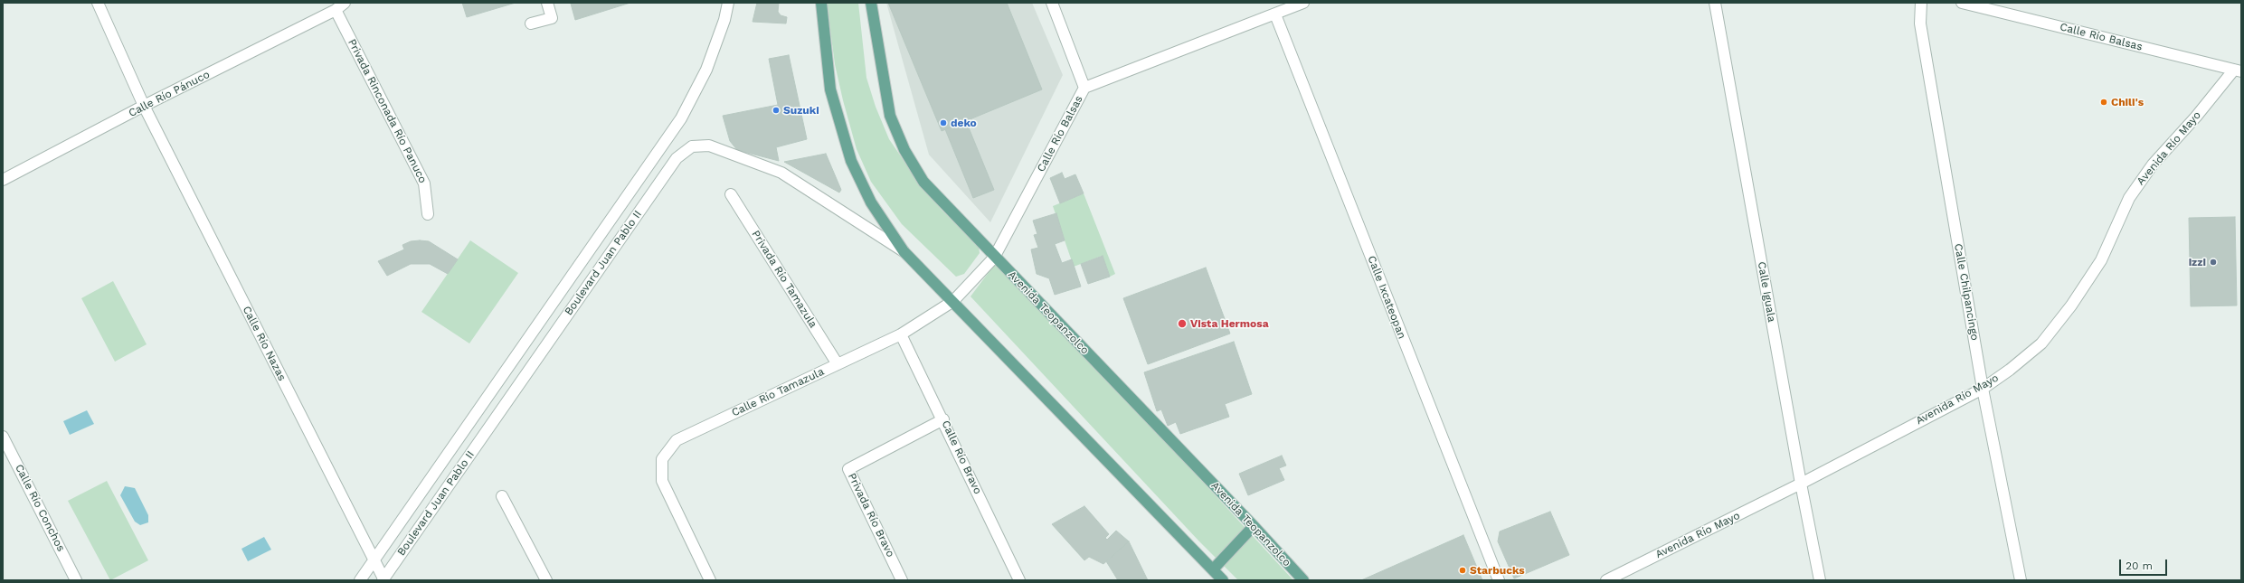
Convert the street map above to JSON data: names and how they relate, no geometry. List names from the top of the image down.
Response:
{
  "streets": {
    "main road": ["Avenida Teopanzolco"],
    "street": [
      "Calle Río Balsas",
      "Calle Río Pánuco",
      "Privada Rinconada Río Panuco",
      "Avenida Río Mayo",
      "Boulevard Juan Pablo II",
      "Privada Río Tamazula",
      "Calle Iguala",
      "Calle Chilpancingo",
      "Calle Ixcateopan",
      "Calle Río Nazas",
      "Calle Río Tamazula",
      "Calle Río Bravo",
      "Calle Río Conchos",
      "Privada Río Bravo"
    ]
  },
  "crossings": [
    ["Calle Río Balsas", "Avenida Río Mayo"],
    ["Calle Río Balsas", "Calle Ixcateopan"],
    ["Calle Río Balsas", "Avenida Teopanzolco"],
    ["Calle Río Balsas", "Calle Río Tamazula"],
    ["Calle Río Pánuco", "Privada Rinconada Río Panuco"],
    ["Calle Río Pánuco", "Calle Río Nazas"],
    ["Avenida Río Mayo", "Calle Iguala"],
    ["Avenida Río Mayo", "Calle Chilpancingo"],
    ["Boulevard Juan Pablo II", "Calle Río Nazas"],
    ["Privada Río Tamazula", "Calle Río Tamazula"],
    ["Calle Río Tamazula", "Calle Río Bravo"],
    ["Calle Río Bravo", "Privada Río Bravo"]
  ],
  "places": [
    "Chili's",
    "Suzuki",
    "deko",
    "izzi",
    "Vista Hermosa",
    "Starbucks"
  ],
  "scale_bar": "20 m"
}
